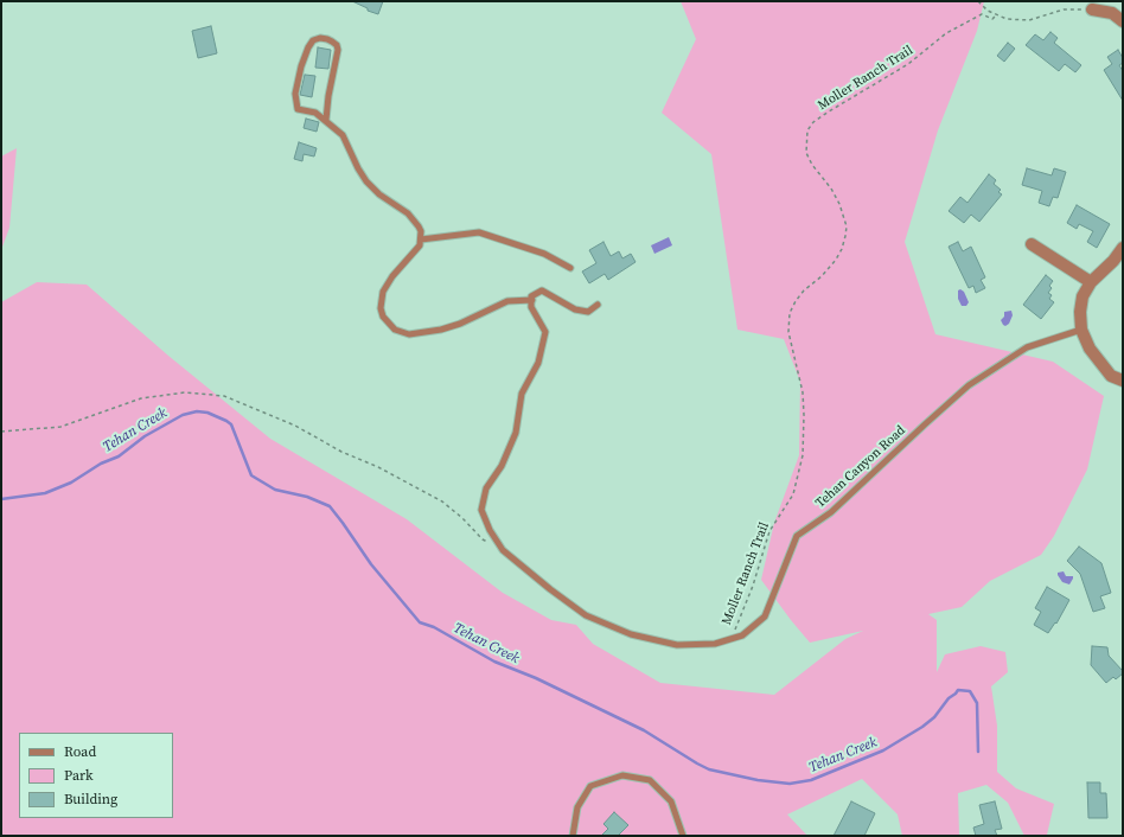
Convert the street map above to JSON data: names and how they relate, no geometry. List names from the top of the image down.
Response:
{
  "streets": {
    "lane": ["Tehan Canyon Road"],
    "path": ["Moller Ranch Trail"]
  },
  "crossings": [
    ["Moller Ranch Trail", "Tehan Canyon Road"]
  ],
  "water": ["Tehan Creek"],
  "legend": ["Road", "Park", "Building"]
}
